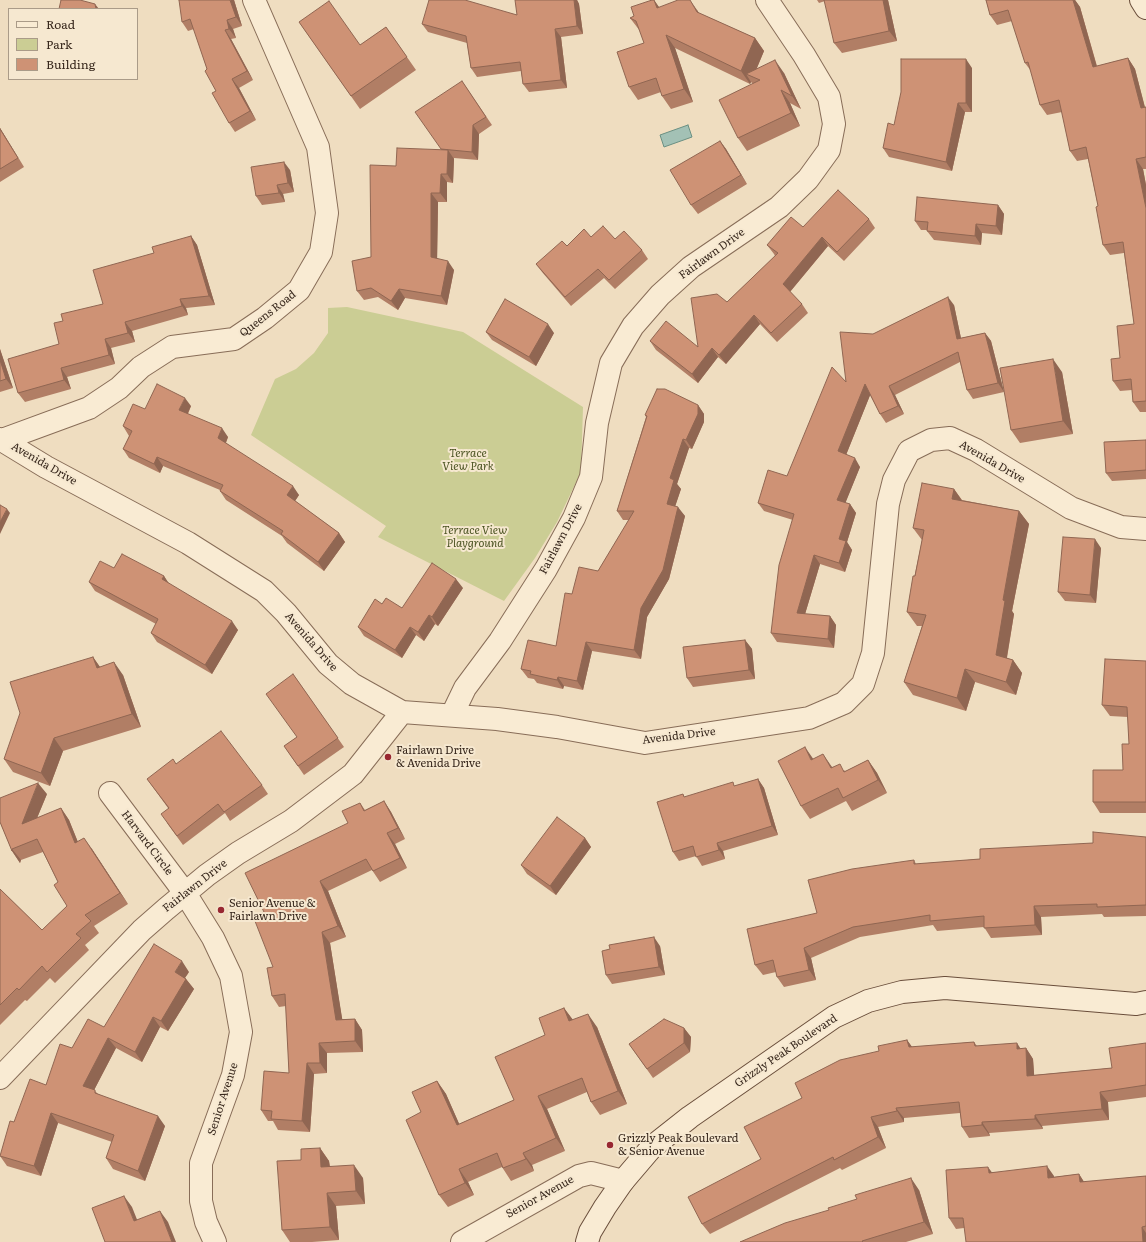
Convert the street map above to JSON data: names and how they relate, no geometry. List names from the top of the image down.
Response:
{
  "streets": {
    "street": [
      "Fairlawn Drive",
      "Queens Road",
      "Avenida Drive",
      "Harvard Circle",
      "Grizzly Peak Boulevard",
      "Senior Avenue"
    ]
  },
  "crossings": [
    ["Fairlawn Drive", "Avenida Drive"],
    ["Fairlawn Drive", "Harvard Circle"],
    ["Fairlawn Drive", "Senior Avenue"],
    ["Queens Road", "Avenida Drive"],
    ["Harvard Circle", "Senior Avenue"],
    ["Grizzly Peak Boulevard", "Senior Avenue"]
  ],
  "parks": ["Terrace View Park", "Terrace View Playground"],
  "places": ["Fairlawn Drive & Avenida Drive", "Senior Avenue & Fairlawn Drive", "Grizzly Peak Boulevard & Senior Avenue"],
  "legend": ["Road", "Park", "Building"]
}
